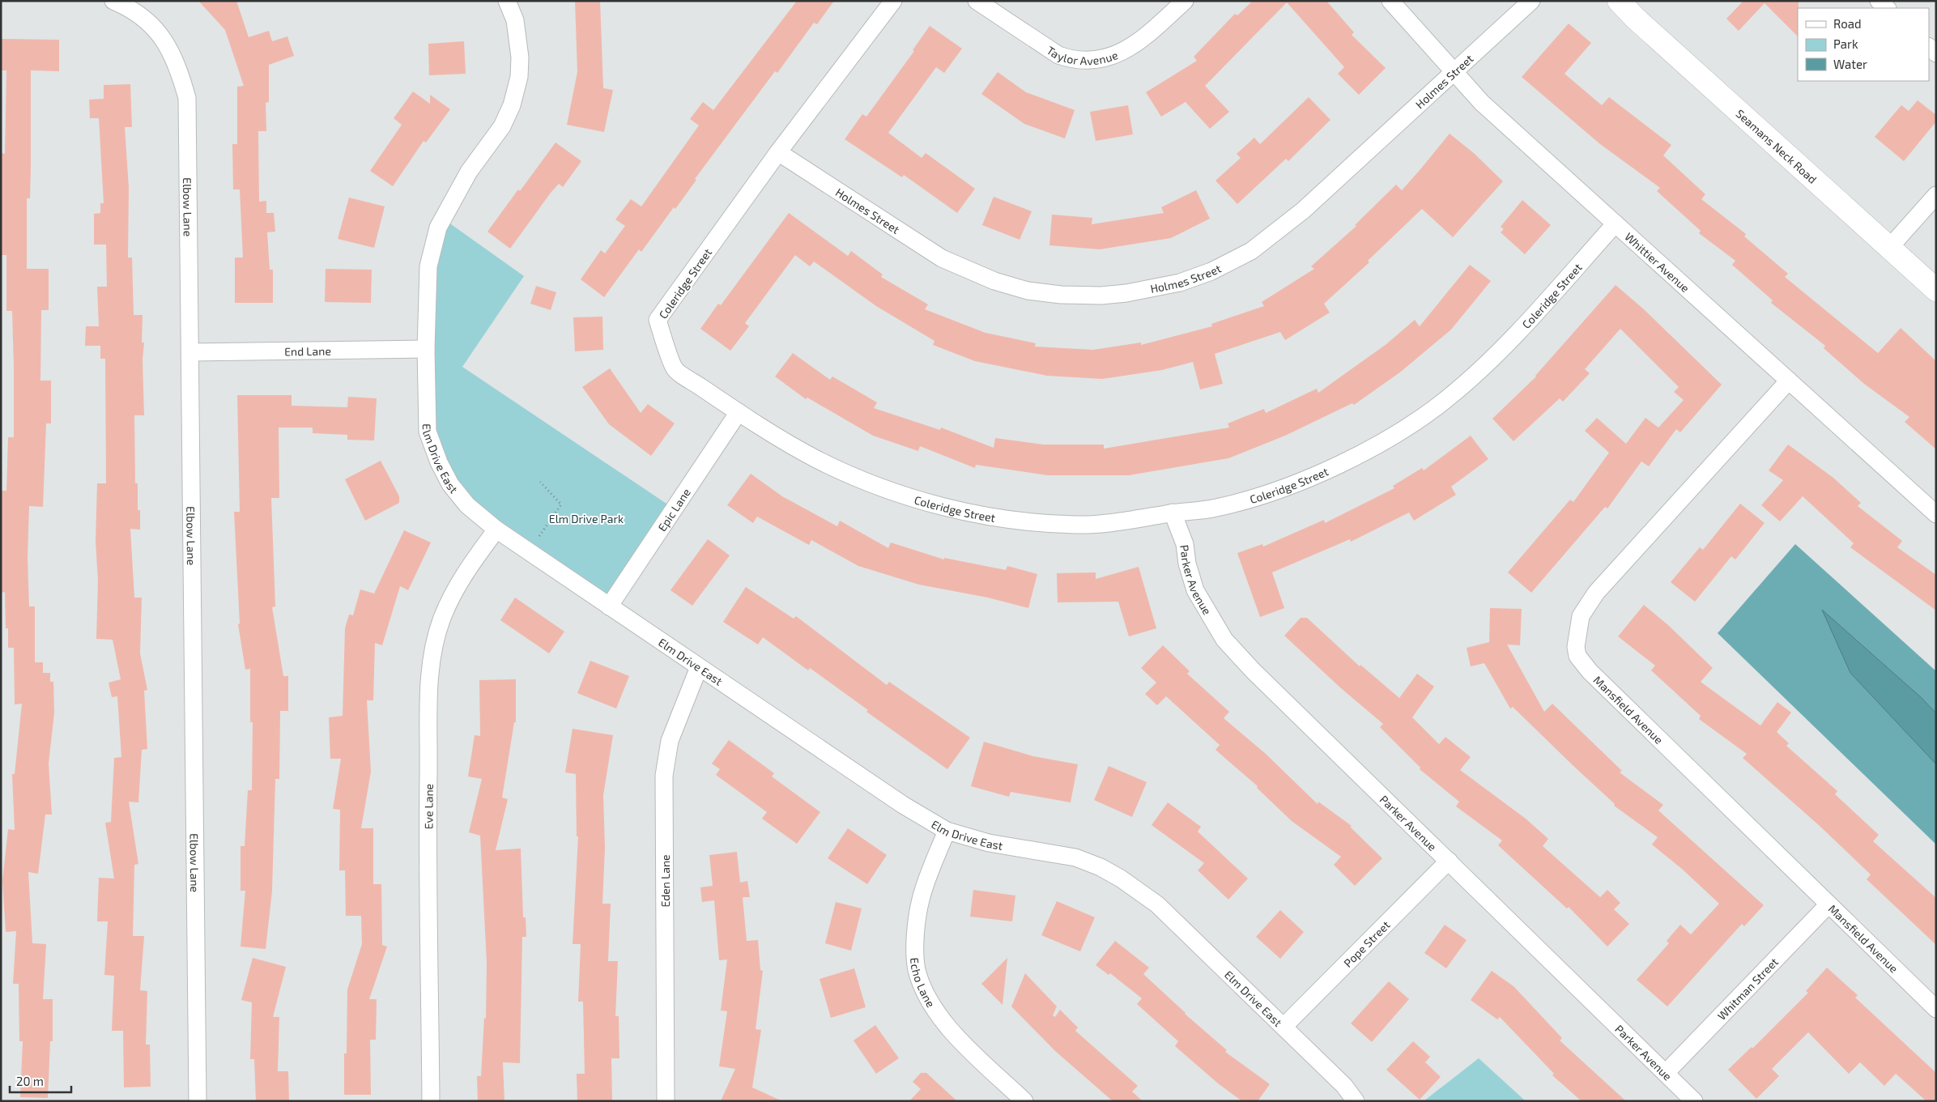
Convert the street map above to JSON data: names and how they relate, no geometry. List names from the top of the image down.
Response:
{
  "streets": {
    "main road": ["Seamans Neck Road"],
    "street": [
      "Taylor Avenue",
      "Holmes Street",
      "Elbow Lane",
      "Whittier Avenue",
      "Coleridge Street",
      "End Lane",
      "Elm Drive East",
      "Epic Lane",
      "Parker Avenue",
      "Mansfield Avenue",
      "Eve Lane",
      "Eden Lane",
      "Pope Street",
      "Echo Lane",
      "Whitman Street"
    ]
  },
  "crossings": [
    ["Holmes Street", "Whittier Avenue"],
    ["Holmes Street", "Coleridge Street"],
    ["Elbow Lane", "End Lane"],
    ["Whittier Avenue", "Coleridge Street"],
    ["Whittier Avenue", "Mansfield Avenue"],
    ["Coleridge Street", "Epic Lane"],
    ["Coleridge Street", "Parker Avenue"],
    ["End Lane", "Elm Drive East"],
    ["Elm Drive East", "Epic Lane"],
    ["Elm Drive East", "Eve Lane"],
    ["Elm Drive East", "Eden Lane"],
    ["Elm Drive East", "Pope Street"],
    ["Elm Drive East", "Echo Lane"],
    ["Parker Avenue", "Pope Street"],
    ["Parker Avenue", "Whitman Street"],
    ["Mansfield Avenue", "Whitman Street"]
  ],
  "parks": ["Elm Drive Park"],
  "legend": ["Road", "Park", "Water"],
  "scale_bar": "20 m"
}
